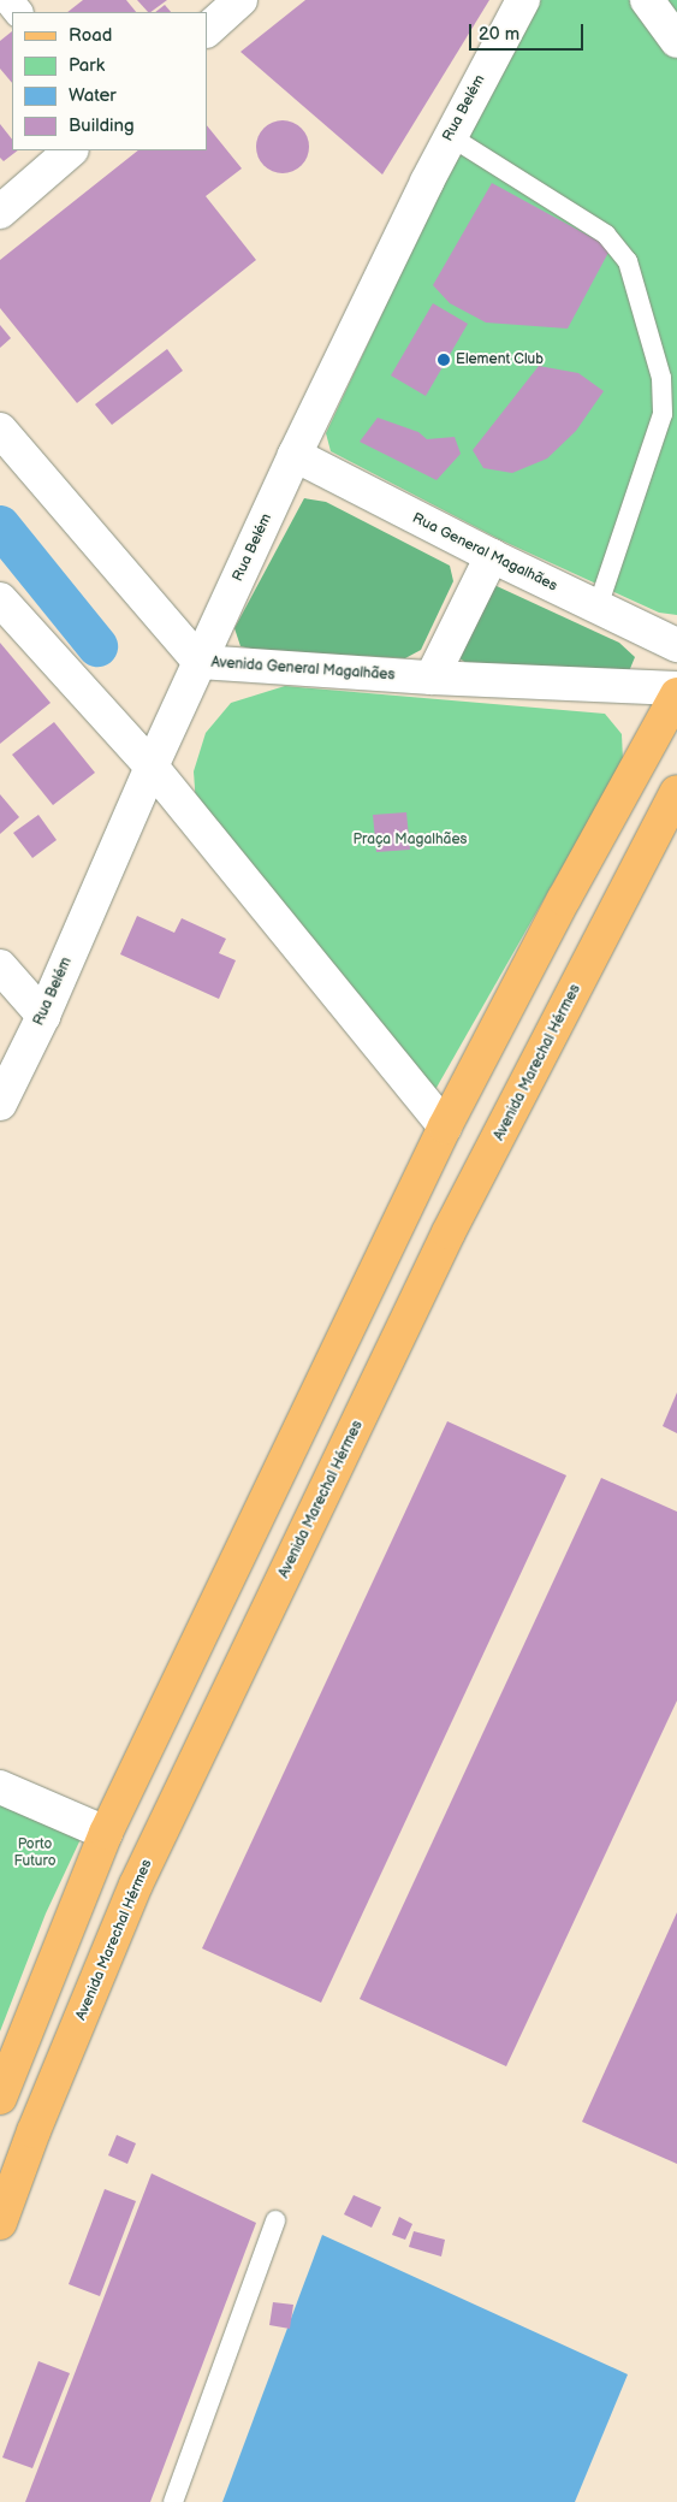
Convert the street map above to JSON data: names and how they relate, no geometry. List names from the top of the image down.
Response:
{
  "streets": {
    "main road": ["Avenida Marechal Hérmes"],
    "street": ["Rua Belém", "Rua General Magalhães", "Avenida General Magalhães"]
  },
  "crossings": [
    ["Rua Belém", "Rua General Magalhães"],
    ["Rua Belém", "Avenida General Magalhães"]
  ],
  "parks": ["Praça Magalhães", "Porto Futuro"],
  "places": ["Element Club"],
  "legend": [
    "Road",
    "Park",
    "Water",
    "Building"
  ],
  "scale_bar": "20 m"
}
